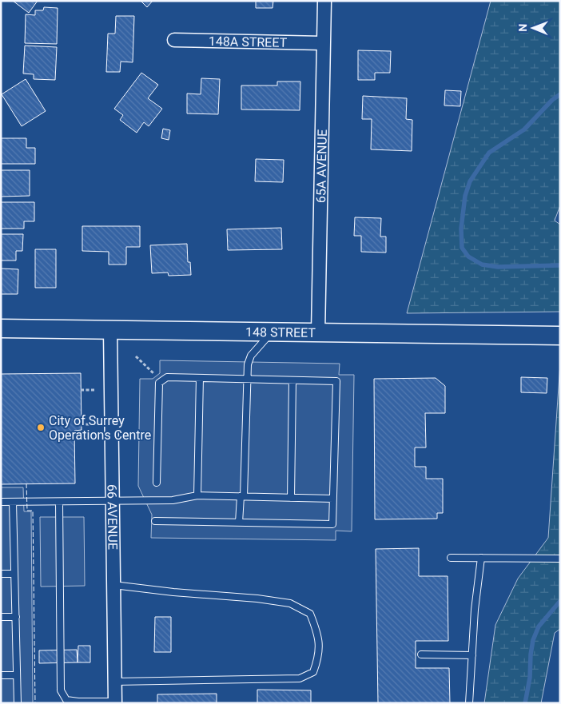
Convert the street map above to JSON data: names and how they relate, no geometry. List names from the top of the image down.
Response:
{
  "streets": {
    "street": [
      "148A STREET",
      "65A AVENUE",
      "148 STREET",
      "66 AVENUE"
    ]
  },
  "crossings": [
    ["148A STREET", "65A AVENUE"],
    ["65A AVENUE", "148 STREET"],
    ["148 STREET", "66 AVENUE"]
  ],
  "places": ["City of Surrey Operations Centre"],
  "north": "left"
}
